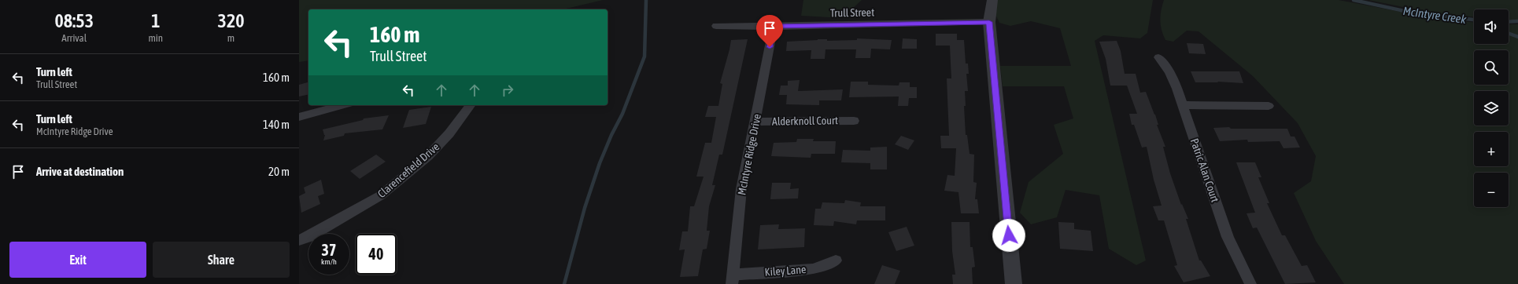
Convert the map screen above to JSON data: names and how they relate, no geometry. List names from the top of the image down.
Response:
{
  "streets": {
    "street": [
      "Trull Street",
      "Alderknoll Court",
      "McIntyre Ridge Drive",
      "Clarencefield Drive",
      "Patric Alan Court",
      "Kiley Lane"
    ]
  },
  "crossings": [
    ["Trull Street", "McIntyre Ridge Drive"],
    ["Alderknoll Court", "McIntyre Ridge Drive"],
    ["McIntyre Ridge Drive", "Kiley Lane"]
  ],
  "water": ["McIntyre Creek"],
  "page": {
    "eta": [
      "08:53",
      "Arrival",
      "1",
      "min",
      "320",
      "m"
    ],
    "map_buttons": ["+", "−"],
    "turn": ["160 m", "Trull Street"],
    "list": [
      {
        "name": "Turn left",
        "note": "Trull Street",
        "value": "160 m"
      },
      {
        "name": "Turn left",
        "note": "McIntyre Ridge Drive",
        "value": "140 m"
      },
      {
        "name": "Arrive at destination",
        "value": "20 m"
      }
    ],
    "speed": "37 km/h",
    "limit": "40",
    "buttons": ["Exit", "Share"]
  }
}
